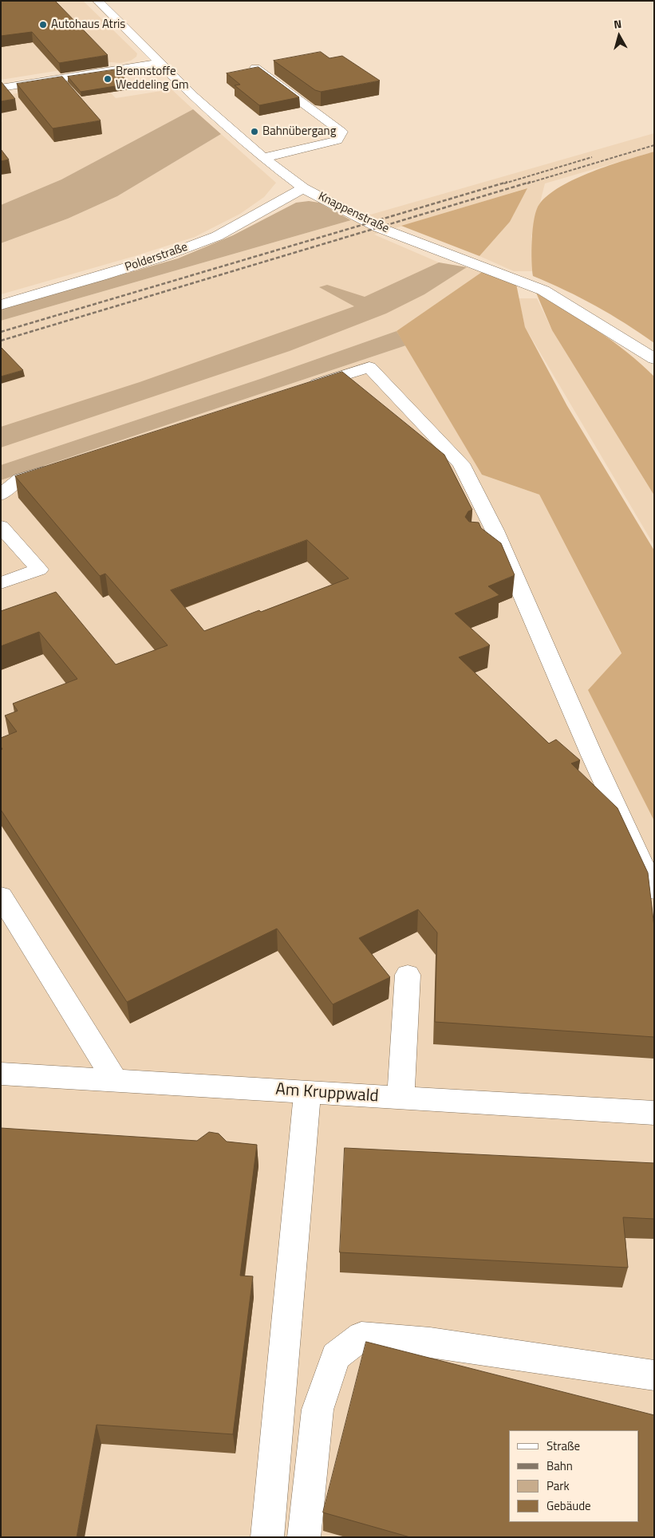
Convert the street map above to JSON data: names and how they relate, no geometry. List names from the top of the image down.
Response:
{
  "streets": {
    "street": ["Knappenstraße", "Polderstraße", "Am Kruppwald"]
  },
  "crossings": [
    ["Knappenstraße", "Polderstraße"]
  ],
  "places": ["Autohaus Atris", "Brennstoffe Weddeling Gm", "Bahnübergang"],
  "legend": [
    "Straße",
    "Bahn",
    "Park",
    "Gebäude"
  ],
  "north": "top"
}
